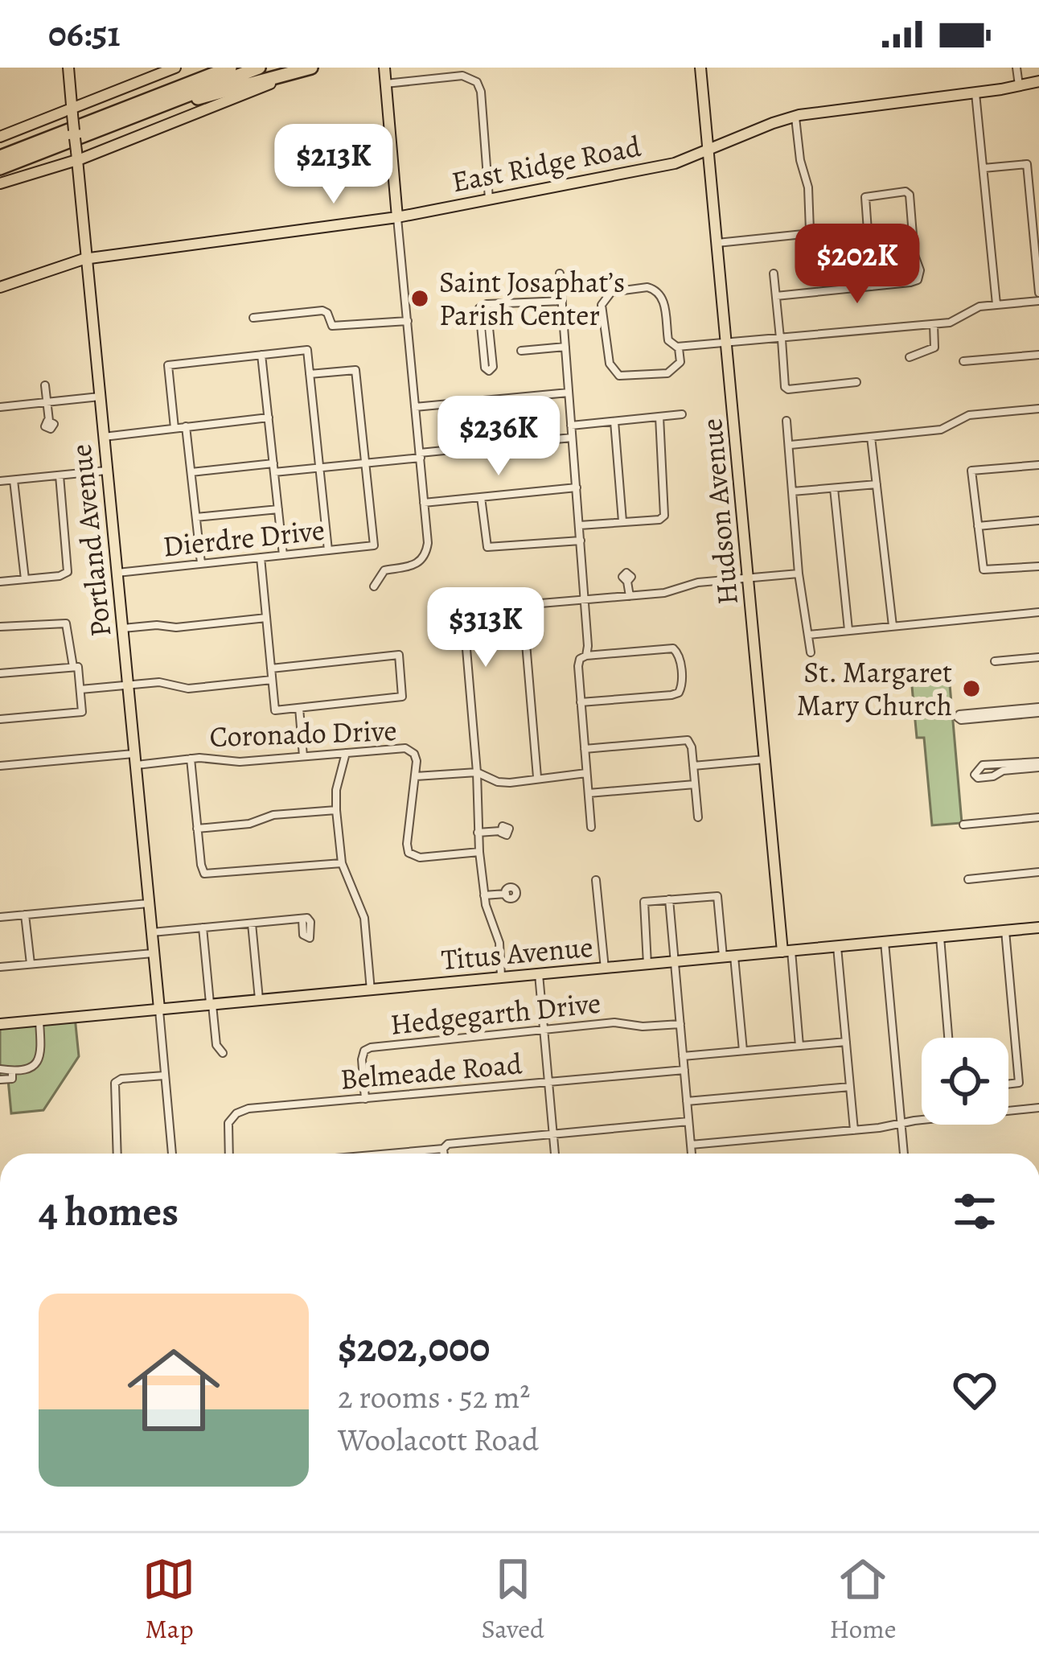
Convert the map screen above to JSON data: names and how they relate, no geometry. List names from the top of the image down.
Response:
{
  "streets": {
    "main road": [
      "East Ridge Road",
      "Hudson Avenue",
      "Portland Avenue",
      "Titus Avenue"
    ],
    "street": [
      "Dierdre Drive",
      "Coronado Drive",
      "Hedgegarth Drive",
      "Belmeade Road"
    ]
  },
  "crossings": [
    ["East Ridge Road", "Hudson Avenue"],
    ["East Ridge Road", "Portland Avenue"],
    ["Hudson Avenue", "Titus Avenue"],
    ["Dierdre Drive", "Portland Avenue"],
    ["Portland Avenue", "Coronado Drive"],
    ["Portland Avenue", "Titus Avenue"],
    ["Hedgegarth Drive", "Belmeade Road"]
  ],
  "places": ["Saint Josaphat’s Parish Center", "St. Margaret Mary Church"],
  "page": {
    "status": "06:51",
    "price": [
      "$213K",
      "$202K",
      "$236K",
      "$313K"
    ],
    "heading": "4 homes",
    "list": [
      {
        "name": "$202,000",
        "note": "2 rooms · 52 m² · Woolacott Road"
      }
    ],
    "tabs": ["Map", "Saved", "Home"]
  }
}
